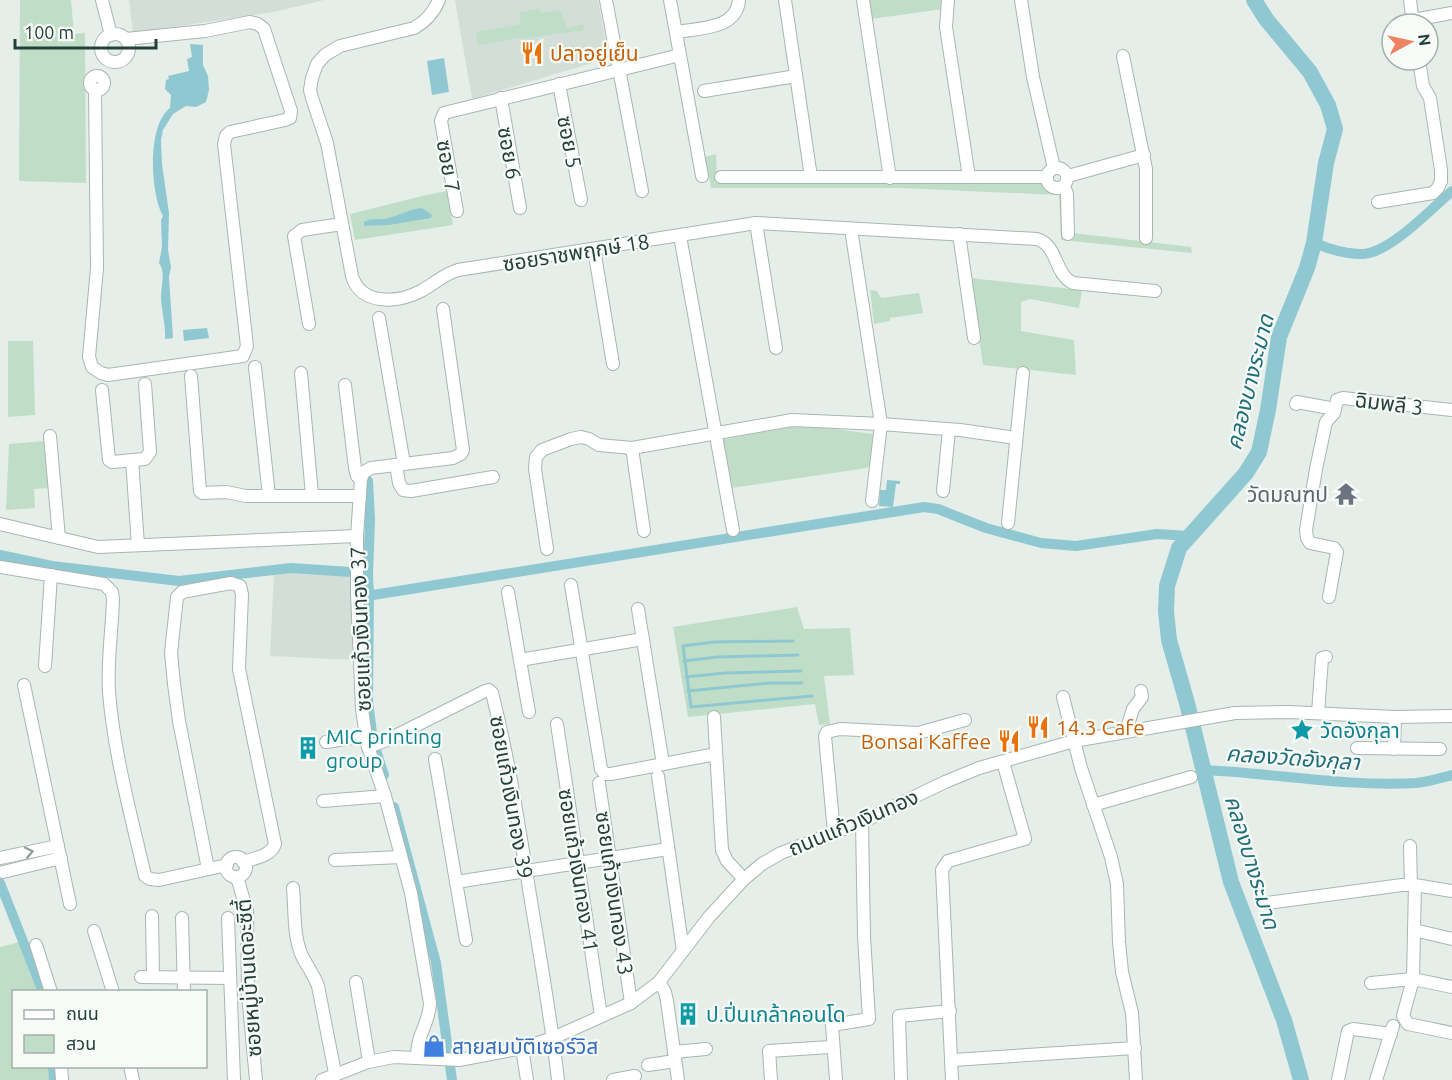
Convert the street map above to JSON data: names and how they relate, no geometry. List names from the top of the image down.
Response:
{
  "streets": {
    "street": [
      "ซอย 5",
      "ซอย 6",
      "ซอย 7",
      "ซอยราชพฤกษ์ 18",
      "ฉิมพลี 3",
      "ซอยแก้วเงินทอง 37",
      "ซอยแก้วเงินทอง 39",
      "ถนนแก้วเงินทอง",
      "ซอยแก้วเงินทอง 41",
      "ซอยแก้วเงินทอง 43",
      "ซอยหมู่บ้านเดอะซิตี้"
    ]
  },
  "crossings": [
    ["ซอย 6", "ซอย 7"],
    ["ซอยแก้วเงินทอง 37", "ซอยแก้วเงินทอง 39"],
    ["ซอยแก้วเงินทอง 37", "ถนนแก้วเงินทอง"],
    ["ซอยแก้วเงินทอง 39", "ถนนแก้วเงินทอง"],
    ["ถนนแก้วเงินทอง", "ซอยแก้วเงินทอง 41"],
    ["ถนนแก้วเงินทอง", "ซอยแก้วเงินทอง 43"]
  ],
  "water": ["คลองบางระมาด", "คลองวัดอังกุลา"],
  "places": {
    "restaurant": ["ปลาอยู่เย็น", "14.3 Cafe", "Bonsai Kaffee"],
    "temple": ["วัดมณฑป"],
    "place": ["วัดอังกุลา"],
    "building": ["MIC printing group", "ป.ปิ่นเกล้าคอนโด"],
    "shop": ["สายสมบัติเซอร์วิส"]
  },
  "legend": ["ถนน", "สวน"],
  "scale_bar": "100 m",
  "north": "right"
}
